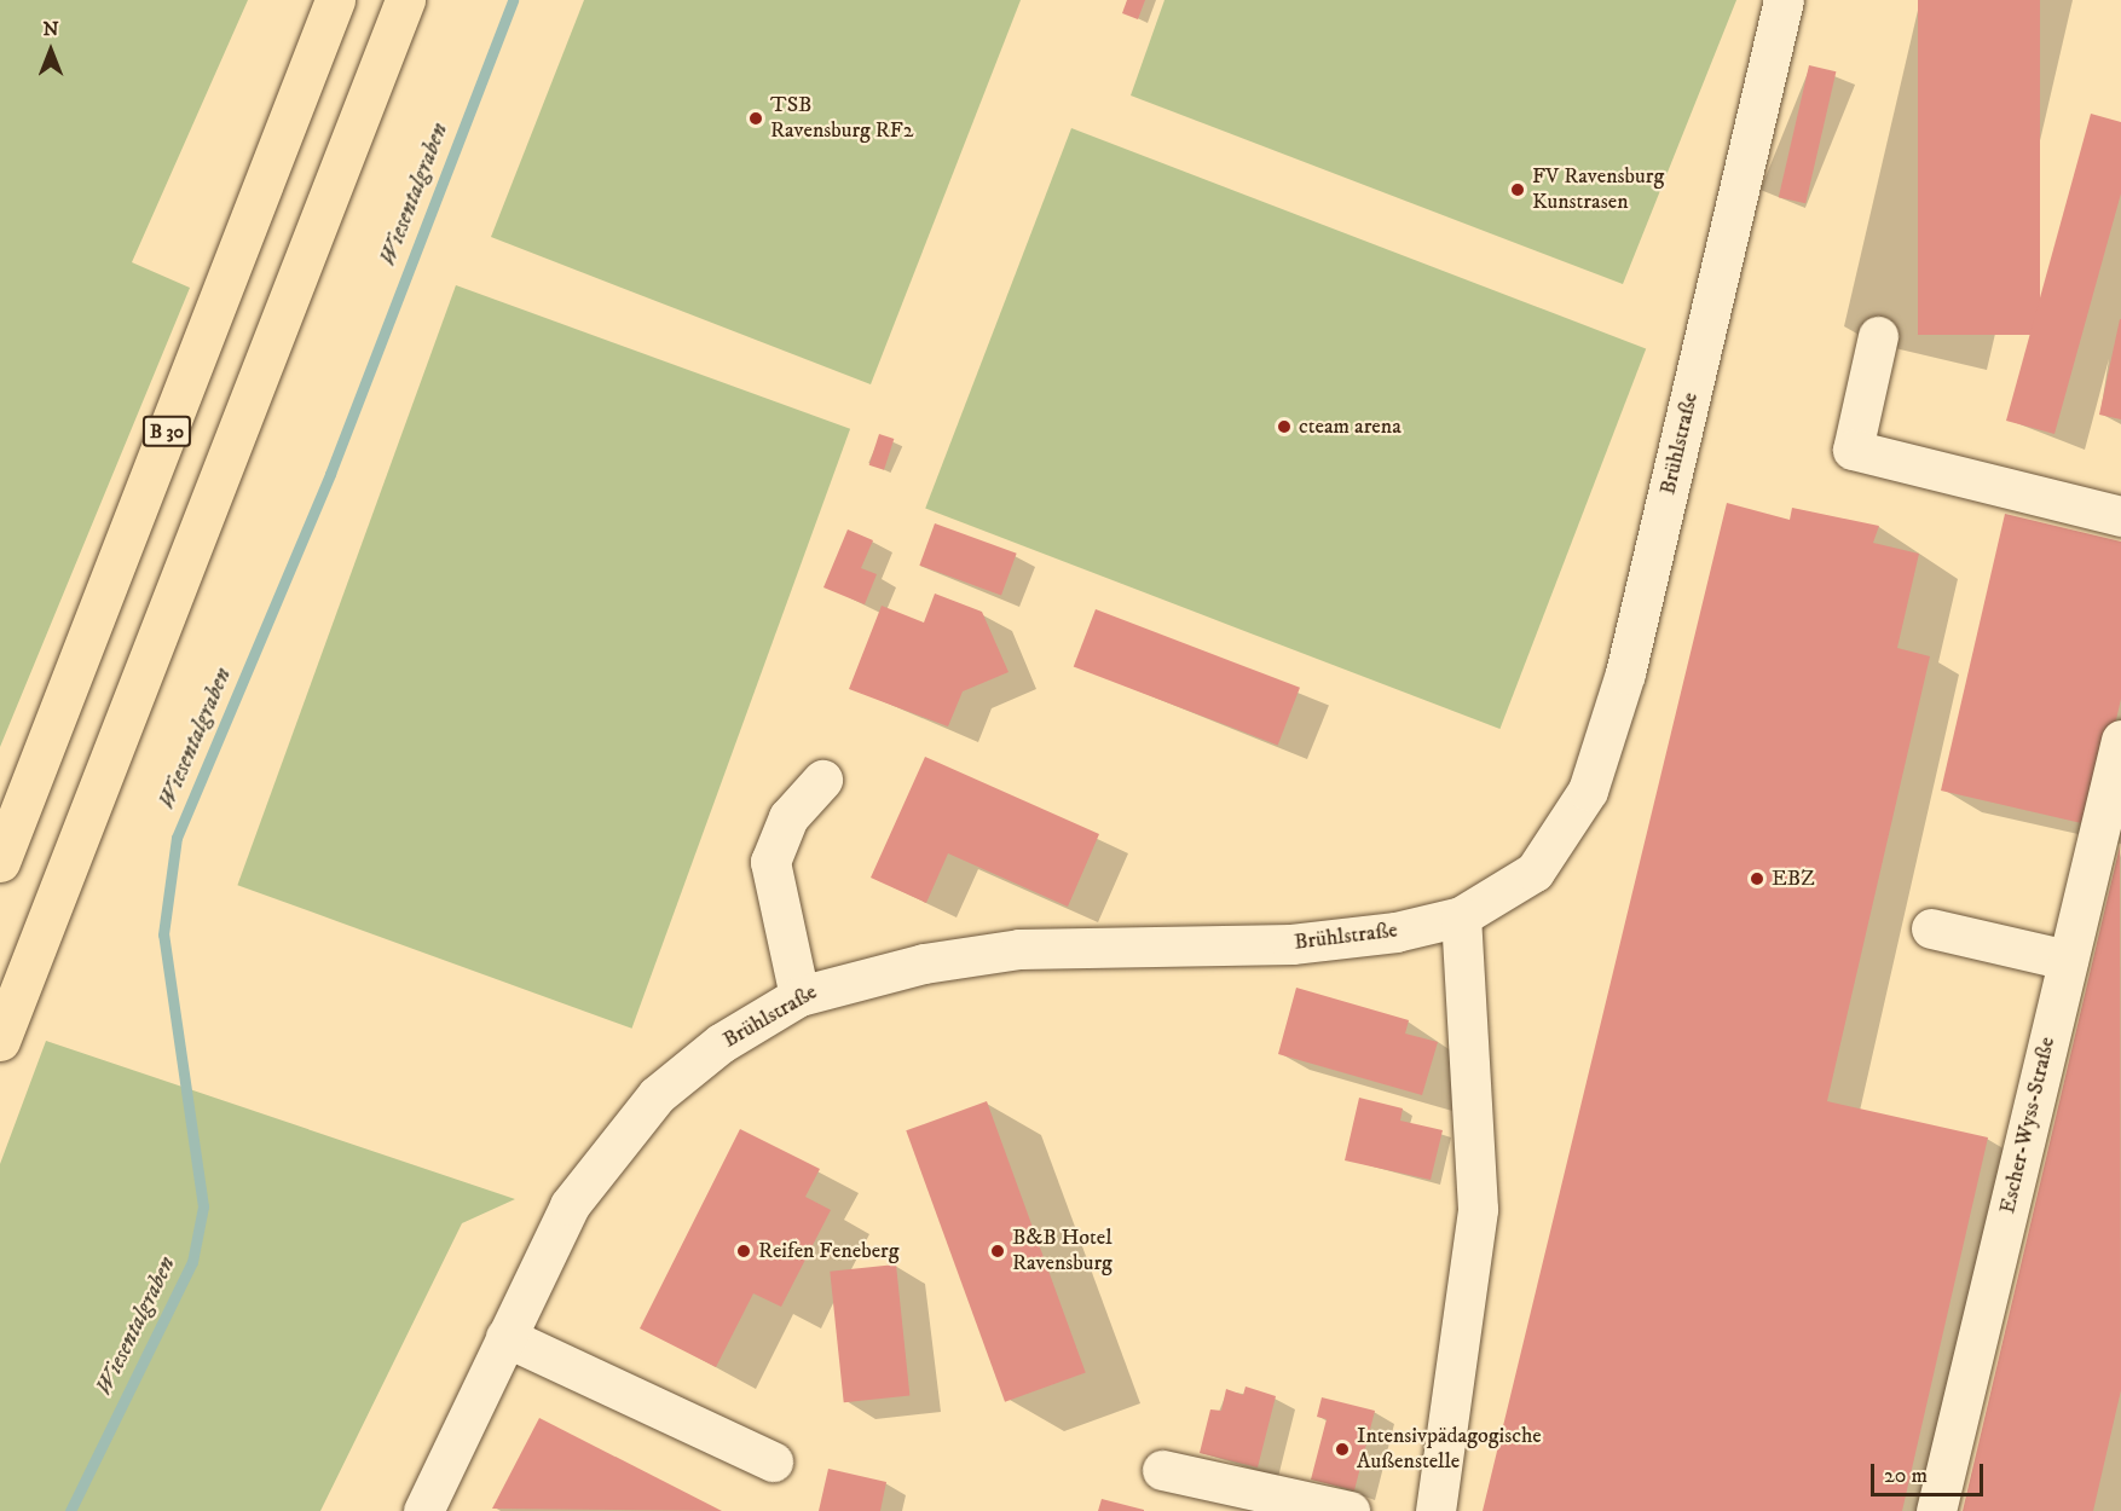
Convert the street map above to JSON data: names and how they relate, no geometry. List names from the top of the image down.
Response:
{
  "streets": {
    "highway": ["B 30"],
    "street": ["Brühlstraße", "Escher-Wyss-Straße"]
  },
  "water": ["Wiesentalgraben"],
  "places": [
    "TSB Ravensburg RF2",
    "FV Ravensburg Kunstrasen",
    "cteam arena",
    "EBZ",
    "Reifen Feneberg",
    "B&B Hotel Ravensburg",
    "Intensivpädagogische Außenstelle"
  ],
  "scale_bar": "20 m",
  "north": "top"
}
